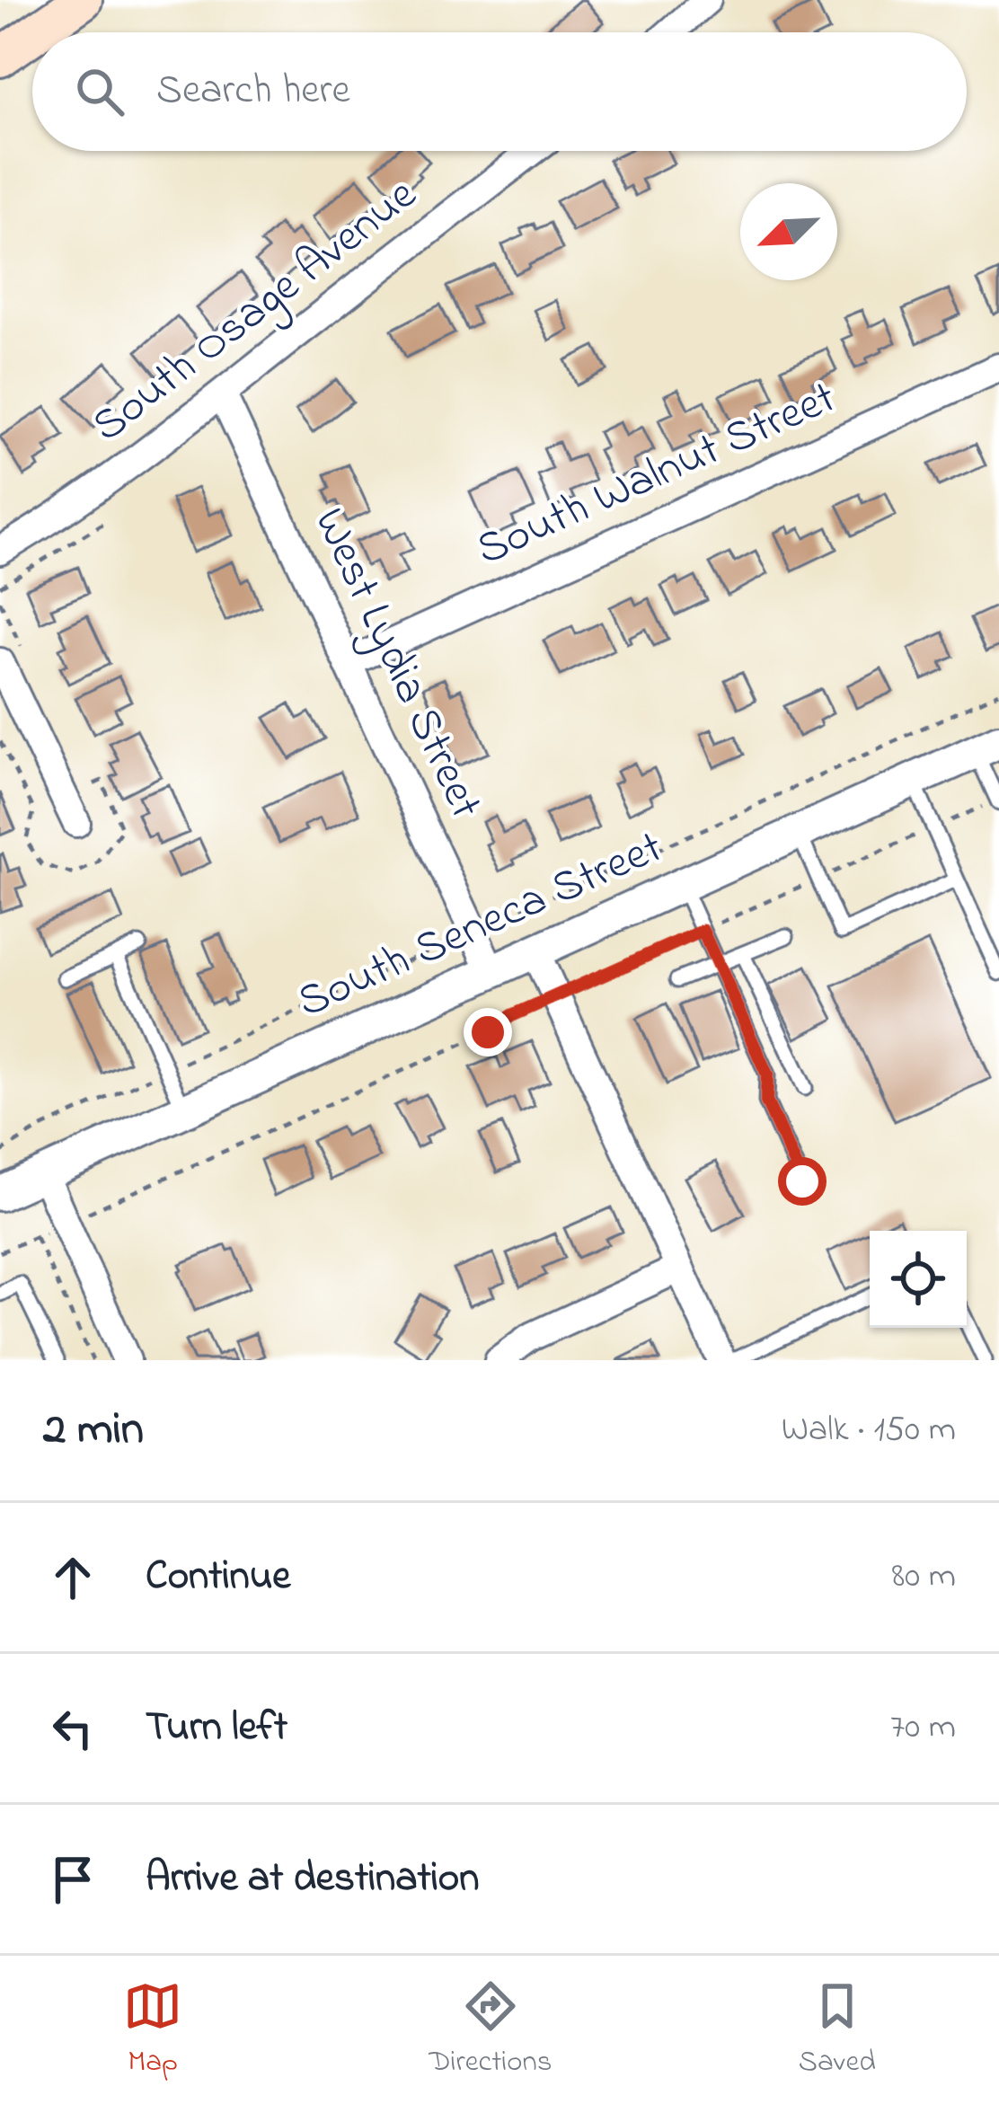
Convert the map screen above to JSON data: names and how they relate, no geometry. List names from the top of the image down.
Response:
{
  "streets": {
    "street": [
      "South Osage Avenue",
      "South Walnut Street",
      "West Lydia Street",
      "South Seneca Street"
    ]
  },
  "crossings": [
    ["South Osage Avenue", "West Lydia Street"],
    ["South Walnut Street", "West Lydia Street"],
    ["West Lydia Street", "South Seneca Street"]
  ],
  "north": "bottom left",
  "page": {
    "search": "Search here",
    "heading": ["2 min", "Walk · 150 m"],
    "list": [
      ["Continue", "80 m"],
      ["Turn left", "70 m"],
      "Arrive at destination"
    ],
    "nav": ["Map", "Directions", "Saved"]
  }
}
